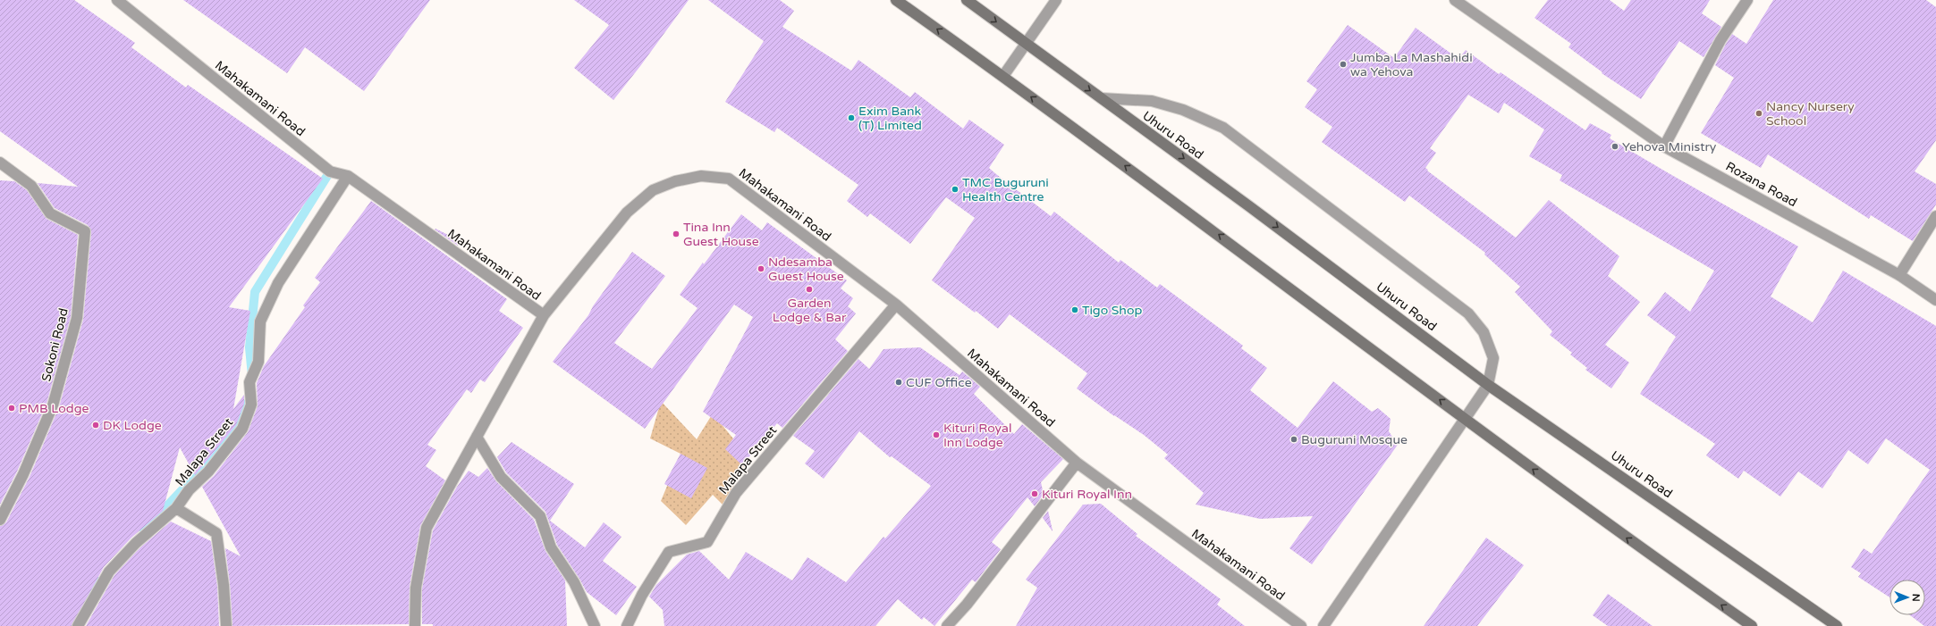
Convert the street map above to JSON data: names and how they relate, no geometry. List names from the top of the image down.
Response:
{
  "streets": {
    "main road": ["Uhuru Road"],
    "street": [
      "Mahakamani Road",
      "Rozana Road",
      "Sokoni Road",
      "Malapa Street"
    ]
  },
  "crossings": [
    ["Mahakamani Road", "Malapa Street"]
  ],
  "places": [
    "Jumba La Mashahidi wa Yehova",
    "Nancy Nursery School",
    "Exim Bank (T) Limited",
    "Yehova Ministry",
    "TMC Buguruni Health Centre",
    "Tina Inn Guest House",
    "Ndesamba Guest House",
    "Garden Lodge & Bar",
    "Tigo Shop",
    "CUF Office",
    "PMB Lodge",
    "DK Lodge",
    "Kituri Royal Inn Lodge",
    "Buguruni Mosque",
    "Kituri Royal Inn"
  ],
  "north": "right"
}
